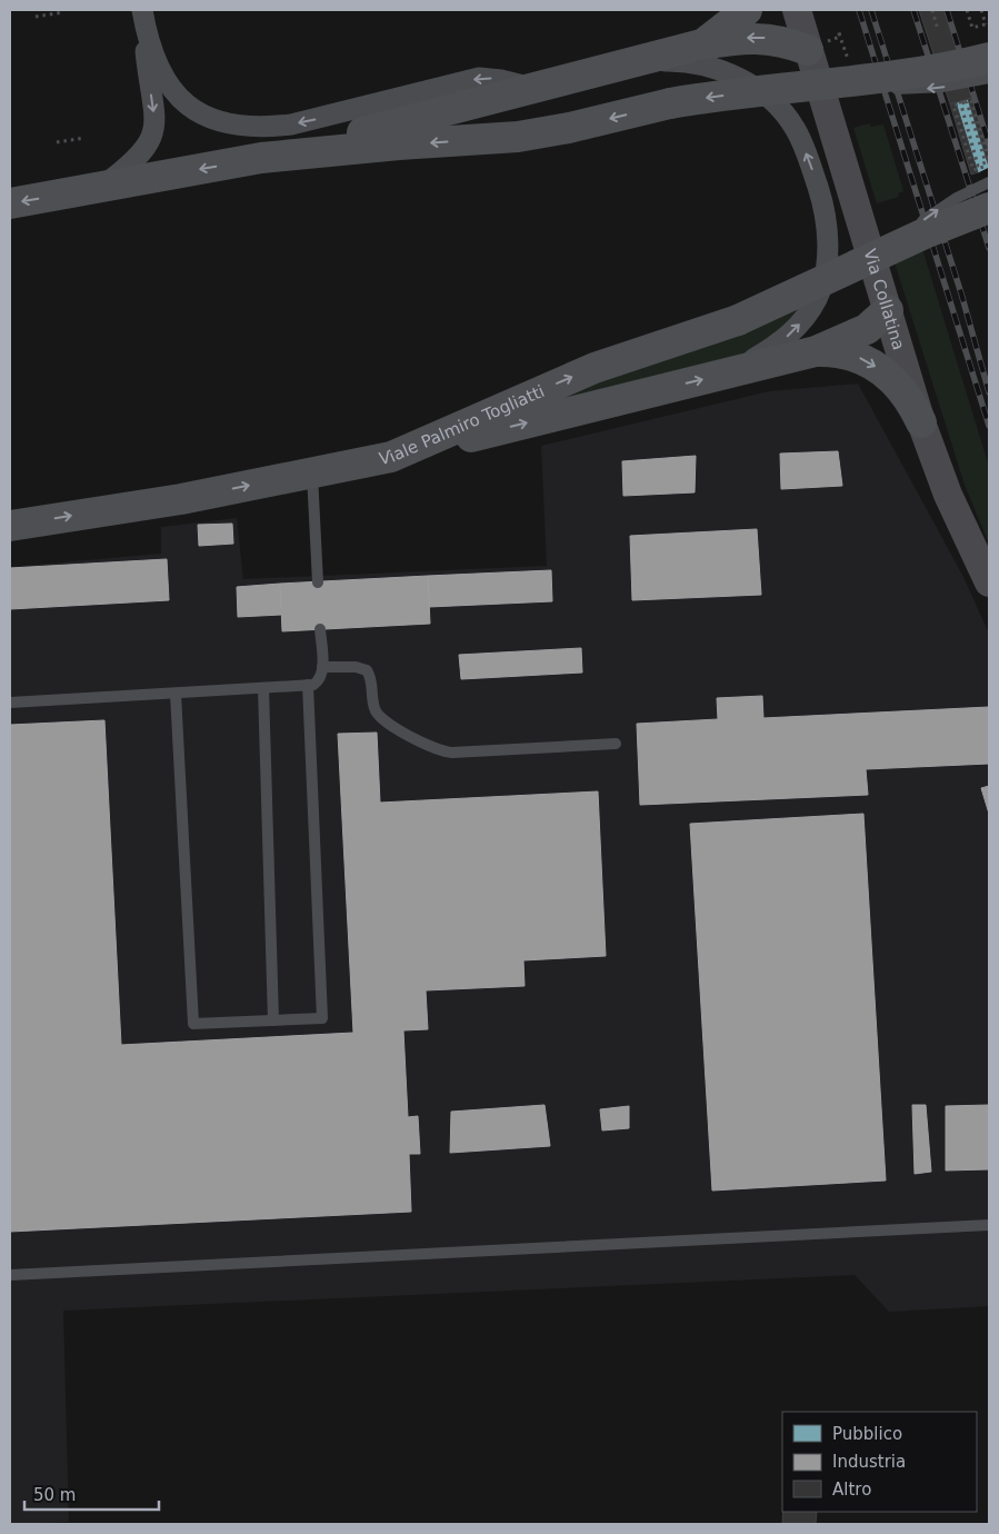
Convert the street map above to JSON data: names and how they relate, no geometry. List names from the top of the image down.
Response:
{
  "streets": {
    "main road": ["Viale Palmiro Togliatti"],
    "street": ["Via Collatina"]
  },
  "one_way": ["Viale Palmiro Togliatti"],
  "legend": ["Pubblico", "Industria", "Altro"],
  "scale_bar": "50 m"
}
